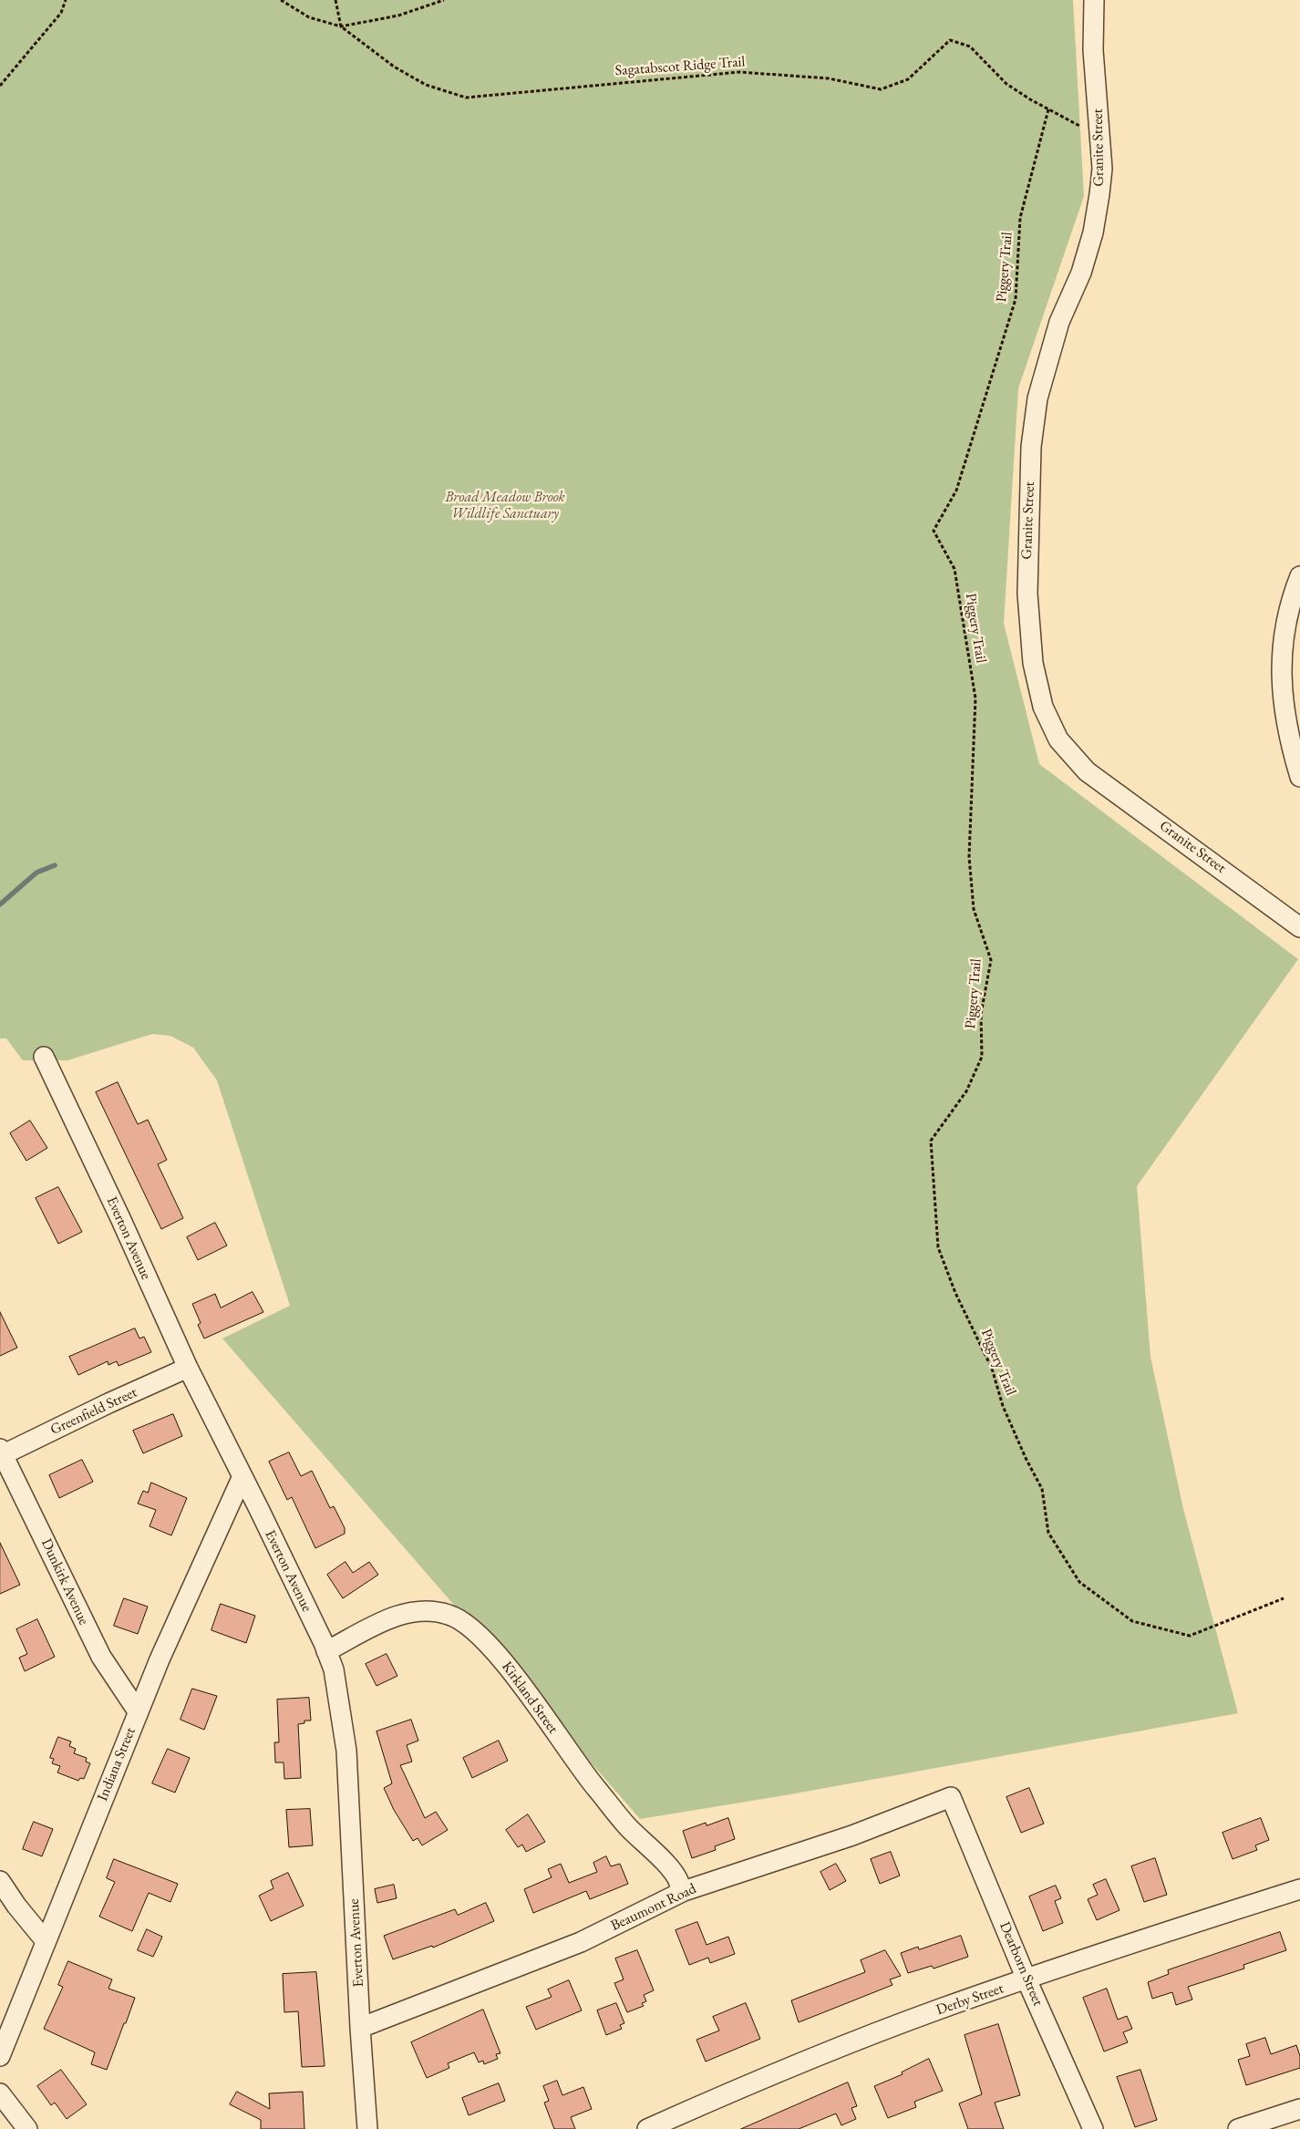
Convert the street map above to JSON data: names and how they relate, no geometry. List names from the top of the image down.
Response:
{
  "streets": {
    "street": [
      "Granite Street",
      "Everton Avenue",
      "Greenfield Street",
      "Dunkirk Avenue",
      "Kirkland Street",
      "Indiana Street",
      "Beaumont Road",
      "Dearborn Street",
      "Derby Street"
    ],
    "path": ["Sagatabscot Ridge Trail", "Piggery Trail"]
  },
  "crossings": [
    ["Sagatabscot Ridge Trail", "Granite Street"],
    ["Sagatabscot Ridge Trail", "Piggery Trail"],
    ["Everton Avenue", "Greenfield Street"],
    ["Everton Avenue", "Kirkland Street"],
    ["Everton Avenue", "Indiana Street"],
    ["Everton Avenue", "Beaumont Road"],
    ["Greenfield Street", "Dunkirk Avenue"],
    ["Dunkirk Avenue", "Indiana Street"],
    ["Kirkland Street", "Beaumont Road"],
    ["Beaumont Road", "Dearborn Street"],
    ["Dearborn Street", "Derby Street"]
  ],
  "parks": ["Broad Meadow Brook Wildlife Sanctuary"]
}
